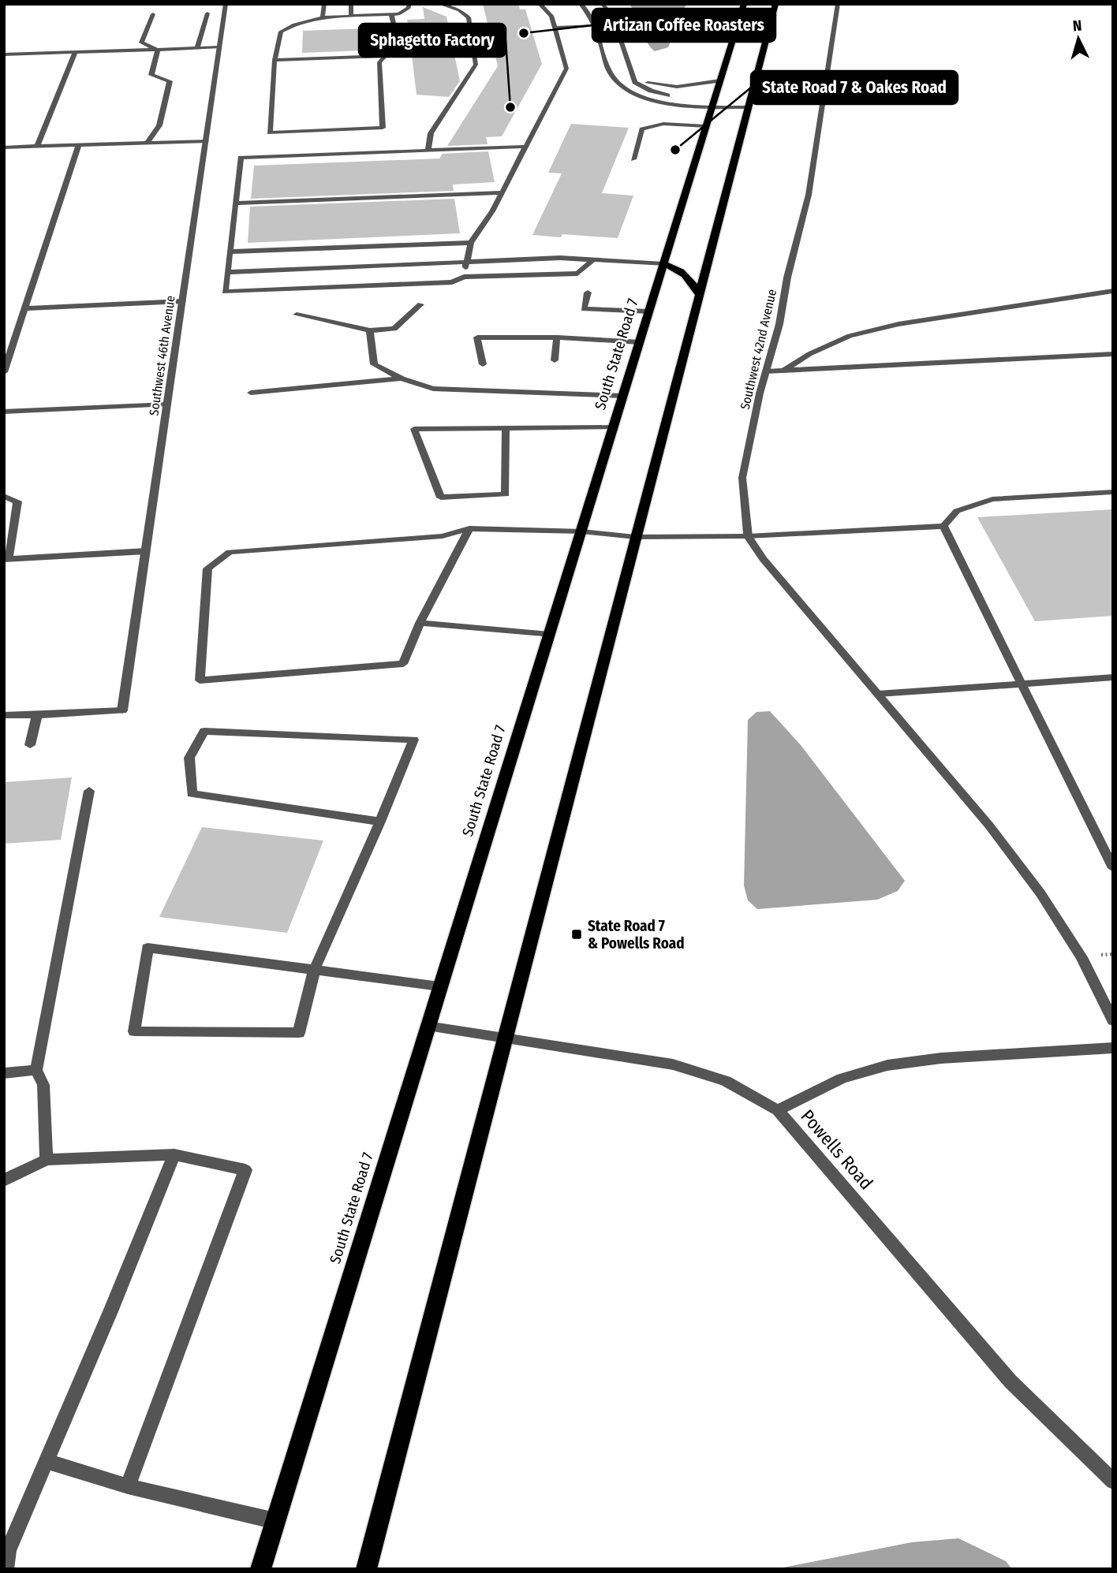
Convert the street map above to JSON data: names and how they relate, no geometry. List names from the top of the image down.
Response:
{
  "streets": {
    "main road": ["South State Road 7"],
    "street": ["Southwest 42nd Avenue", "Southwest 46th Avenue", "Powells Road"]
  },
  "crossings": [
    ["South State Road 7", "Powells Road"]
  ],
  "places": {
    "other": ["Artizan Coffee Roasters", "Sphagetto Factory", "State Road 7 & Oakes Road"],
    "transit": ["State Road 7 & Powells Road"]
  },
  "north": "top"
}
